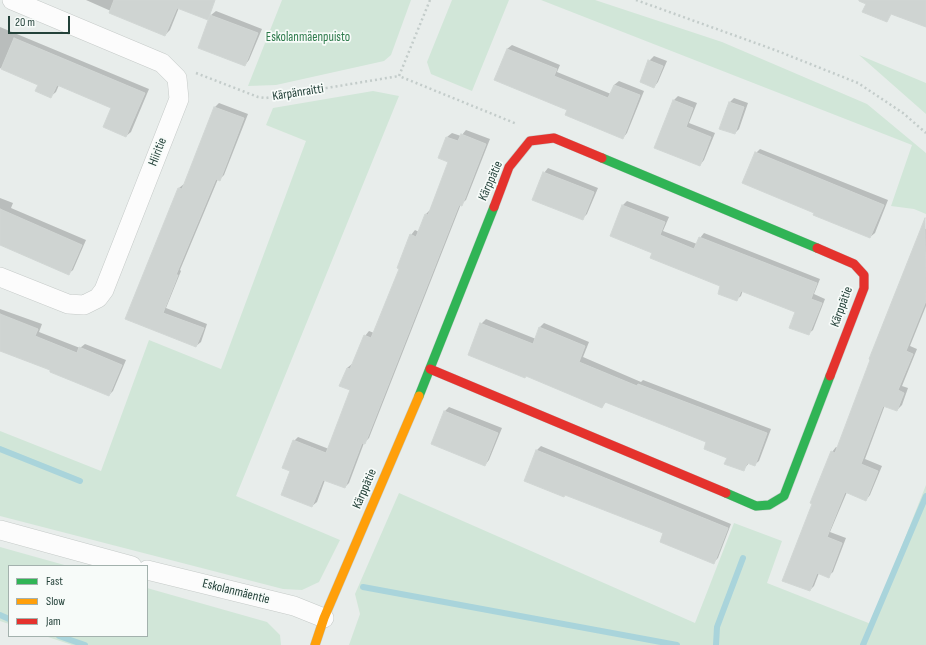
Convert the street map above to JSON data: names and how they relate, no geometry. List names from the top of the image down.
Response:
{
  "streets": {
    "street": ["Hiiritie", "Kärppätie", "Eskolanmäentie"],
    "path": ["Kärpänraitti"]
  },
  "crossings": [
    ["Kärpänraitti", "Hiiritie"],
    ["Kärppätie", "Eskolanmäentie"]
  ],
  "parks": ["Eskolanmäenpuisto"],
  "legend": ["Fast", "Slow", "Jam"],
  "scale_bar": "20 m"
}
